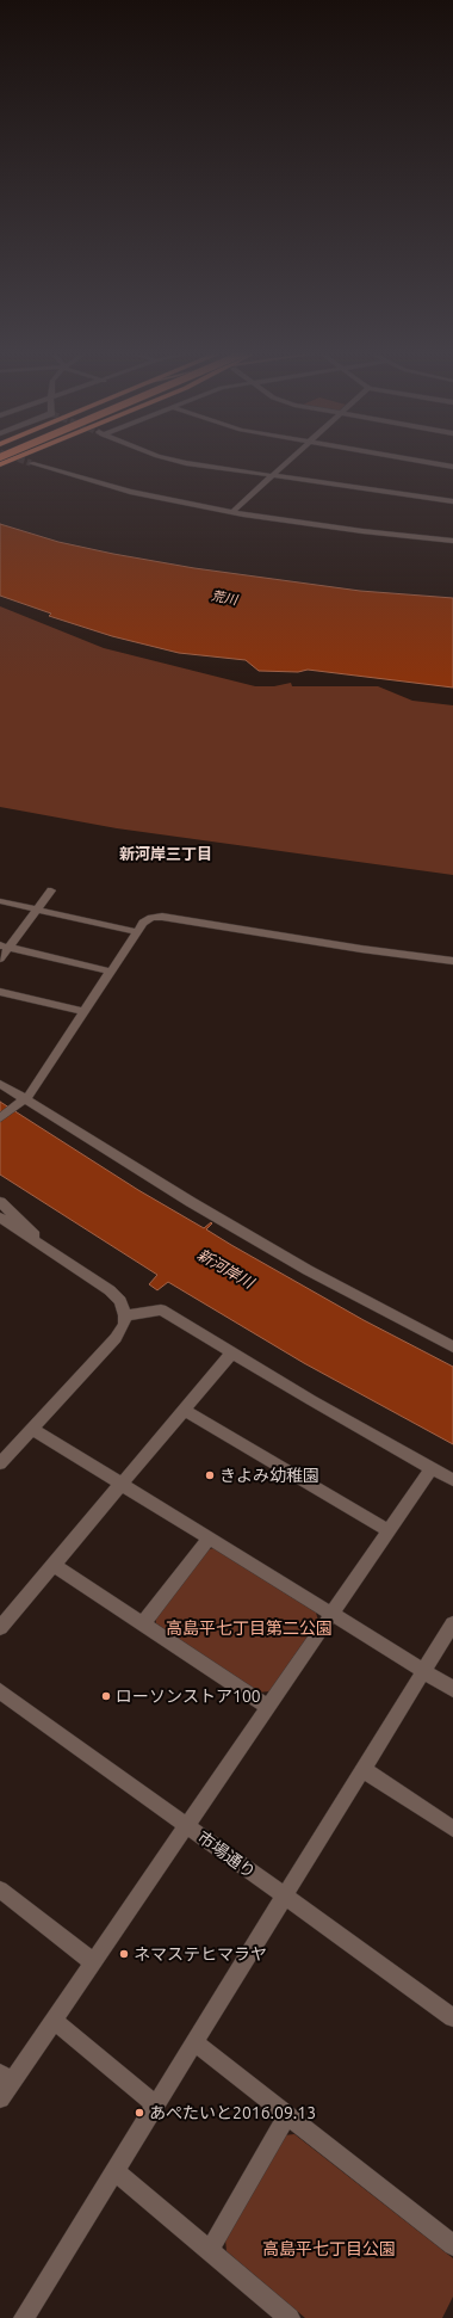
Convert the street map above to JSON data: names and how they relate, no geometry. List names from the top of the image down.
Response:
{
  "streets": {
    "street": ["市場通り"]
  },
  "districts": ["新河岸三丁目"],
  "water": ["荒川", "新河岸川"],
  "parks": ["高島平七丁目第二公園", "高島平七丁目公園"],
  "places": [
    "きよみ幼稚園",
    "ローソンストア100",
    "ネマステヒマラヤ",
    "あぺたいと2016.09.13"
  ]
}
